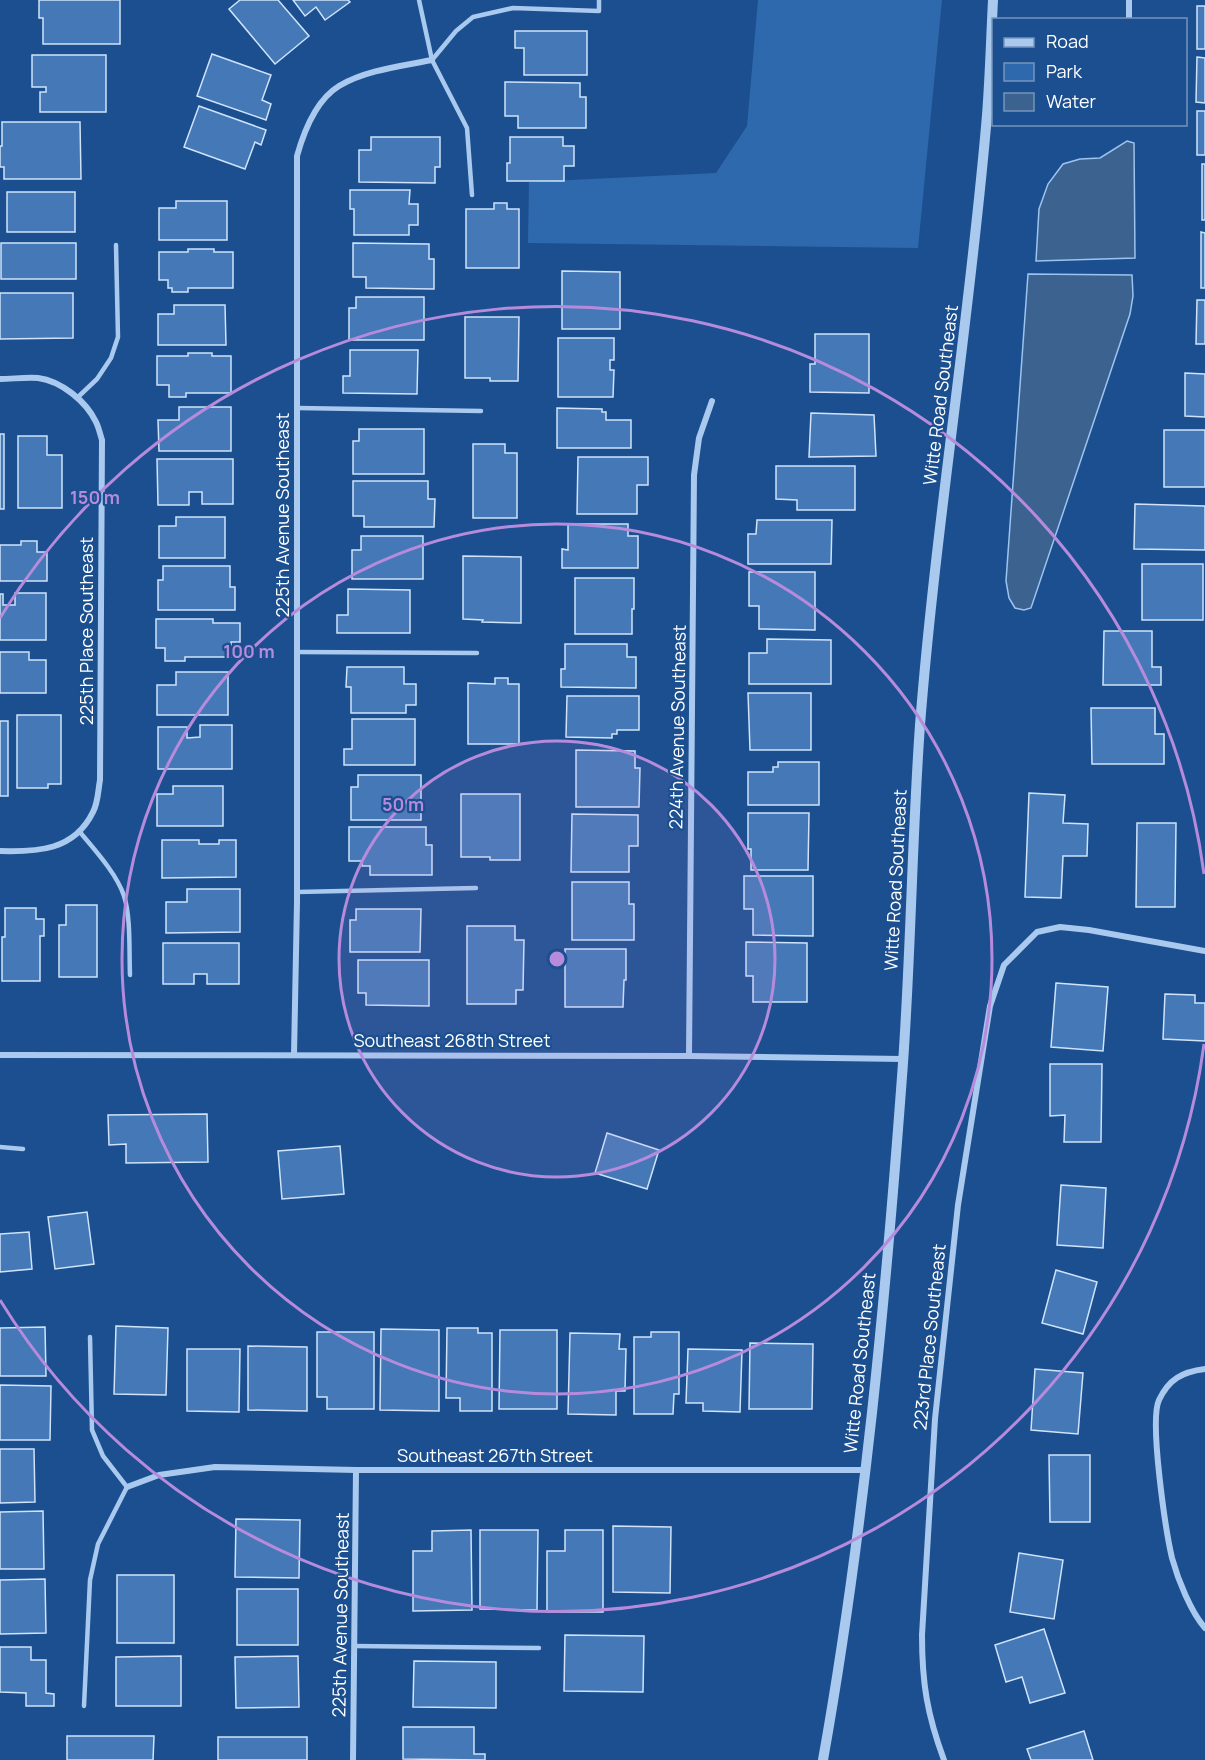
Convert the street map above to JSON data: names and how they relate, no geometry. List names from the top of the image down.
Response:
{
  "streets": {
    "street": [
      "Witte Road Southeast",
      "225th Avenue Southeast",
      "225th Place Southeast",
      "224th Avenue Southeast",
      "Southeast 268th Street",
      "223rd Place Southeast",
      "Southeast 267th Street"
    ]
  },
  "crossings": [
    ["Witte Road Southeast", "Southeast 268th Street"],
    ["Witte Road Southeast", "Southeast 267th Street"],
    ["225th Avenue Southeast", "Southeast 268th Street"],
    ["225th Avenue Southeast", "Southeast 267th Street"],
    ["224th Avenue Southeast", "Southeast 268th Street"]
  ],
  "legend": ["Road", "Park", "Water"],
  "rings": ["150 m", "100 m", "50 m"]
}
